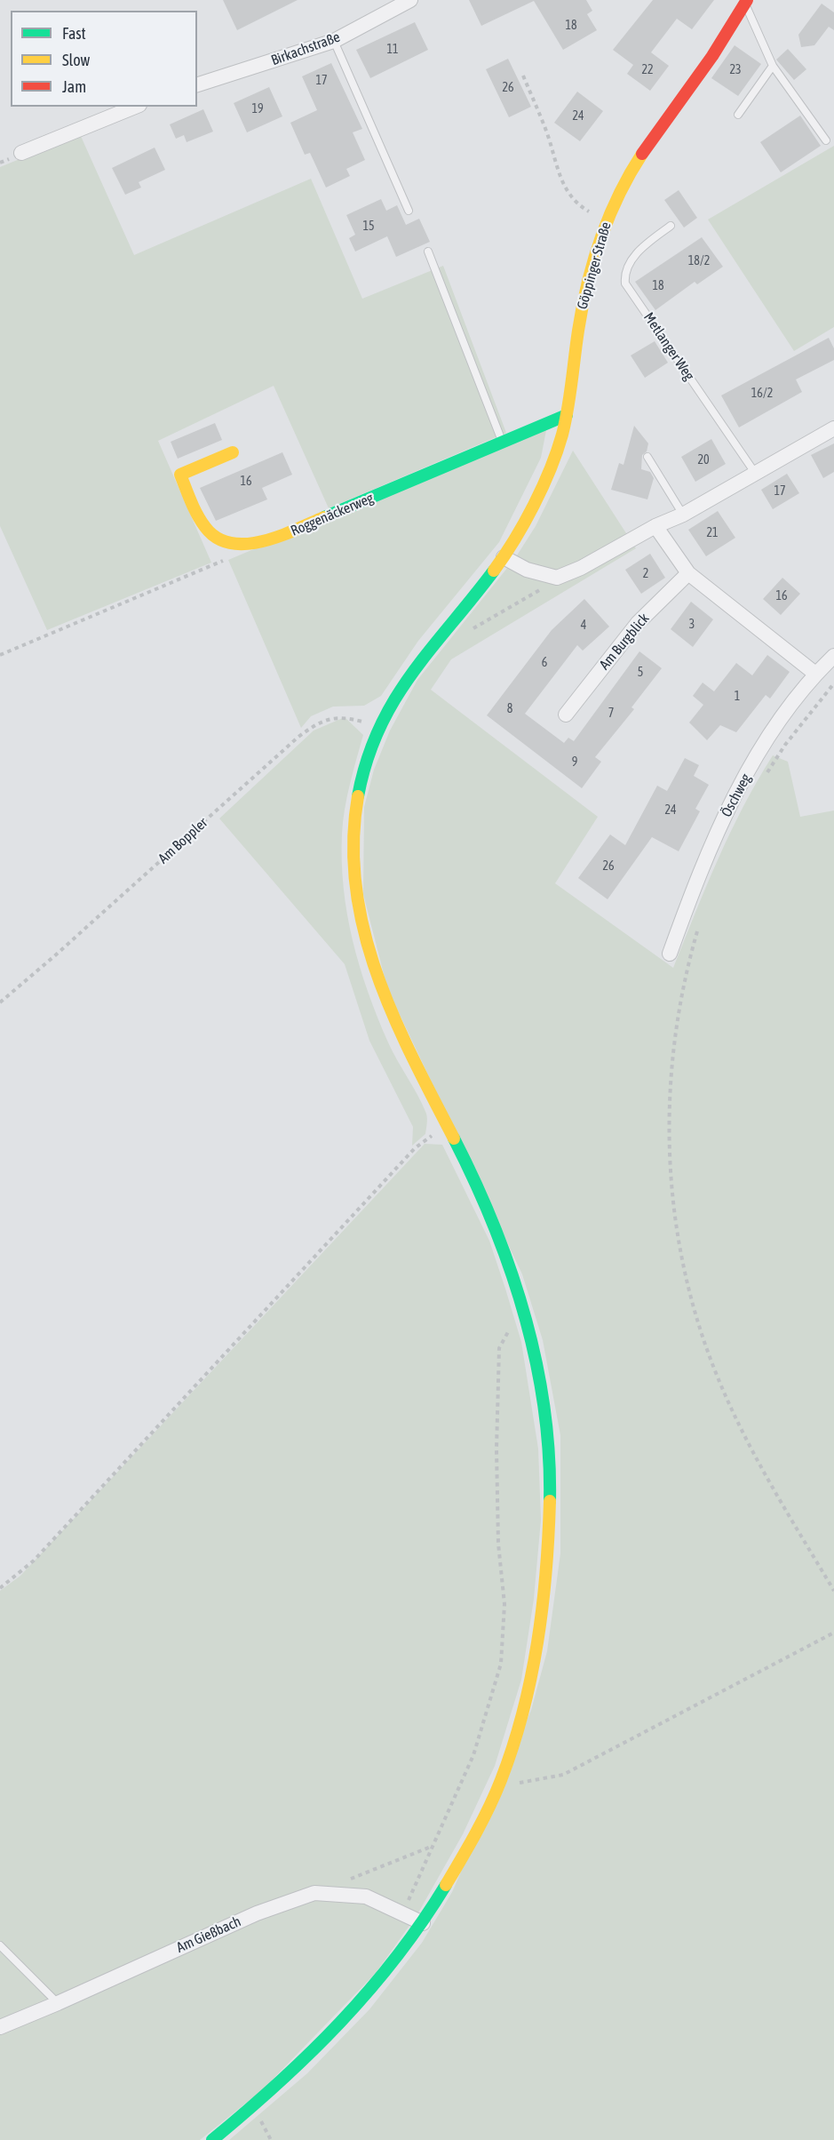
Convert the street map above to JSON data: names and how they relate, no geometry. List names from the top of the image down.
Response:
{
  "streets": {
    "main road": ["Göppinger Straße", "Roggenäckerweg"],
    "street": [
      "Birkachstraße",
      "Am Burgblick",
      "Öschweg",
      "Am Gießbach"
    ],
    "lane": ["Metlanger Weg"],
    "path": ["Am Boppler"]
  },
  "crossings": [
    ["Göppinger Straße", "Roggenäckerweg"],
    ["Göppinger Straße", "Am Boppler"],
    ["Göppinger Straße", "Am Gießbach"]
  ],
  "house_numbers": [
    "18",
    "11",
    "22",
    "23",
    "17",
    "26",
    "19",
    "24",
    "15",
    "18/2",
    "18",
    "16/2",
    "20",
    "16",
    "17",
    "21",
    "2",
    "16",
    "3",
    "4",
    "6",
    "5",
    "1",
    "8",
    "7",
    "9",
    "24",
    "26"
  ],
  "legend": ["Fast", "Slow", "Jam"]
}
